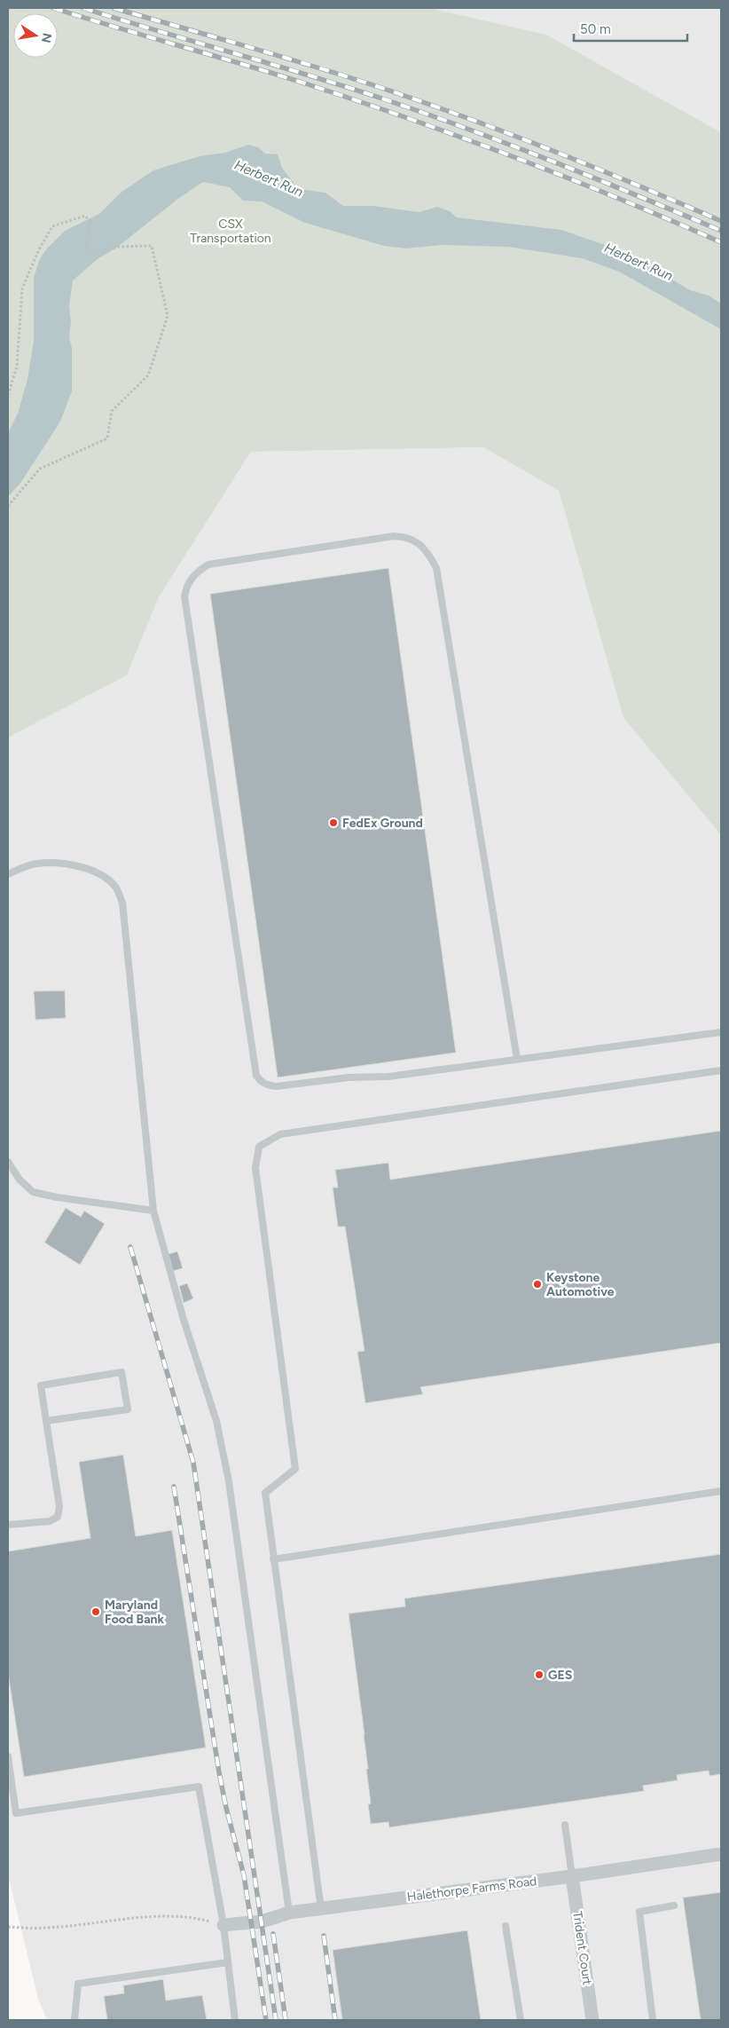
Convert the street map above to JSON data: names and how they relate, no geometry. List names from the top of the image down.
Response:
{
  "streets": {
    "street": ["Halethorpe Farms Road", "Trident Court"]
  },
  "crossings": [
    ["Halethorpe Farms Road", "Trident Court"]
  ],
  "water": ["Herbert Run"],
  "parks": ["CSX Transportation"],
  "places": [
    "FedEx Ground",
    "Keystone Automotive",
    "Maryland Food Bank",
    "GES"
  ],
  "scale_bar": "50 m",
  "north": "right"
}
